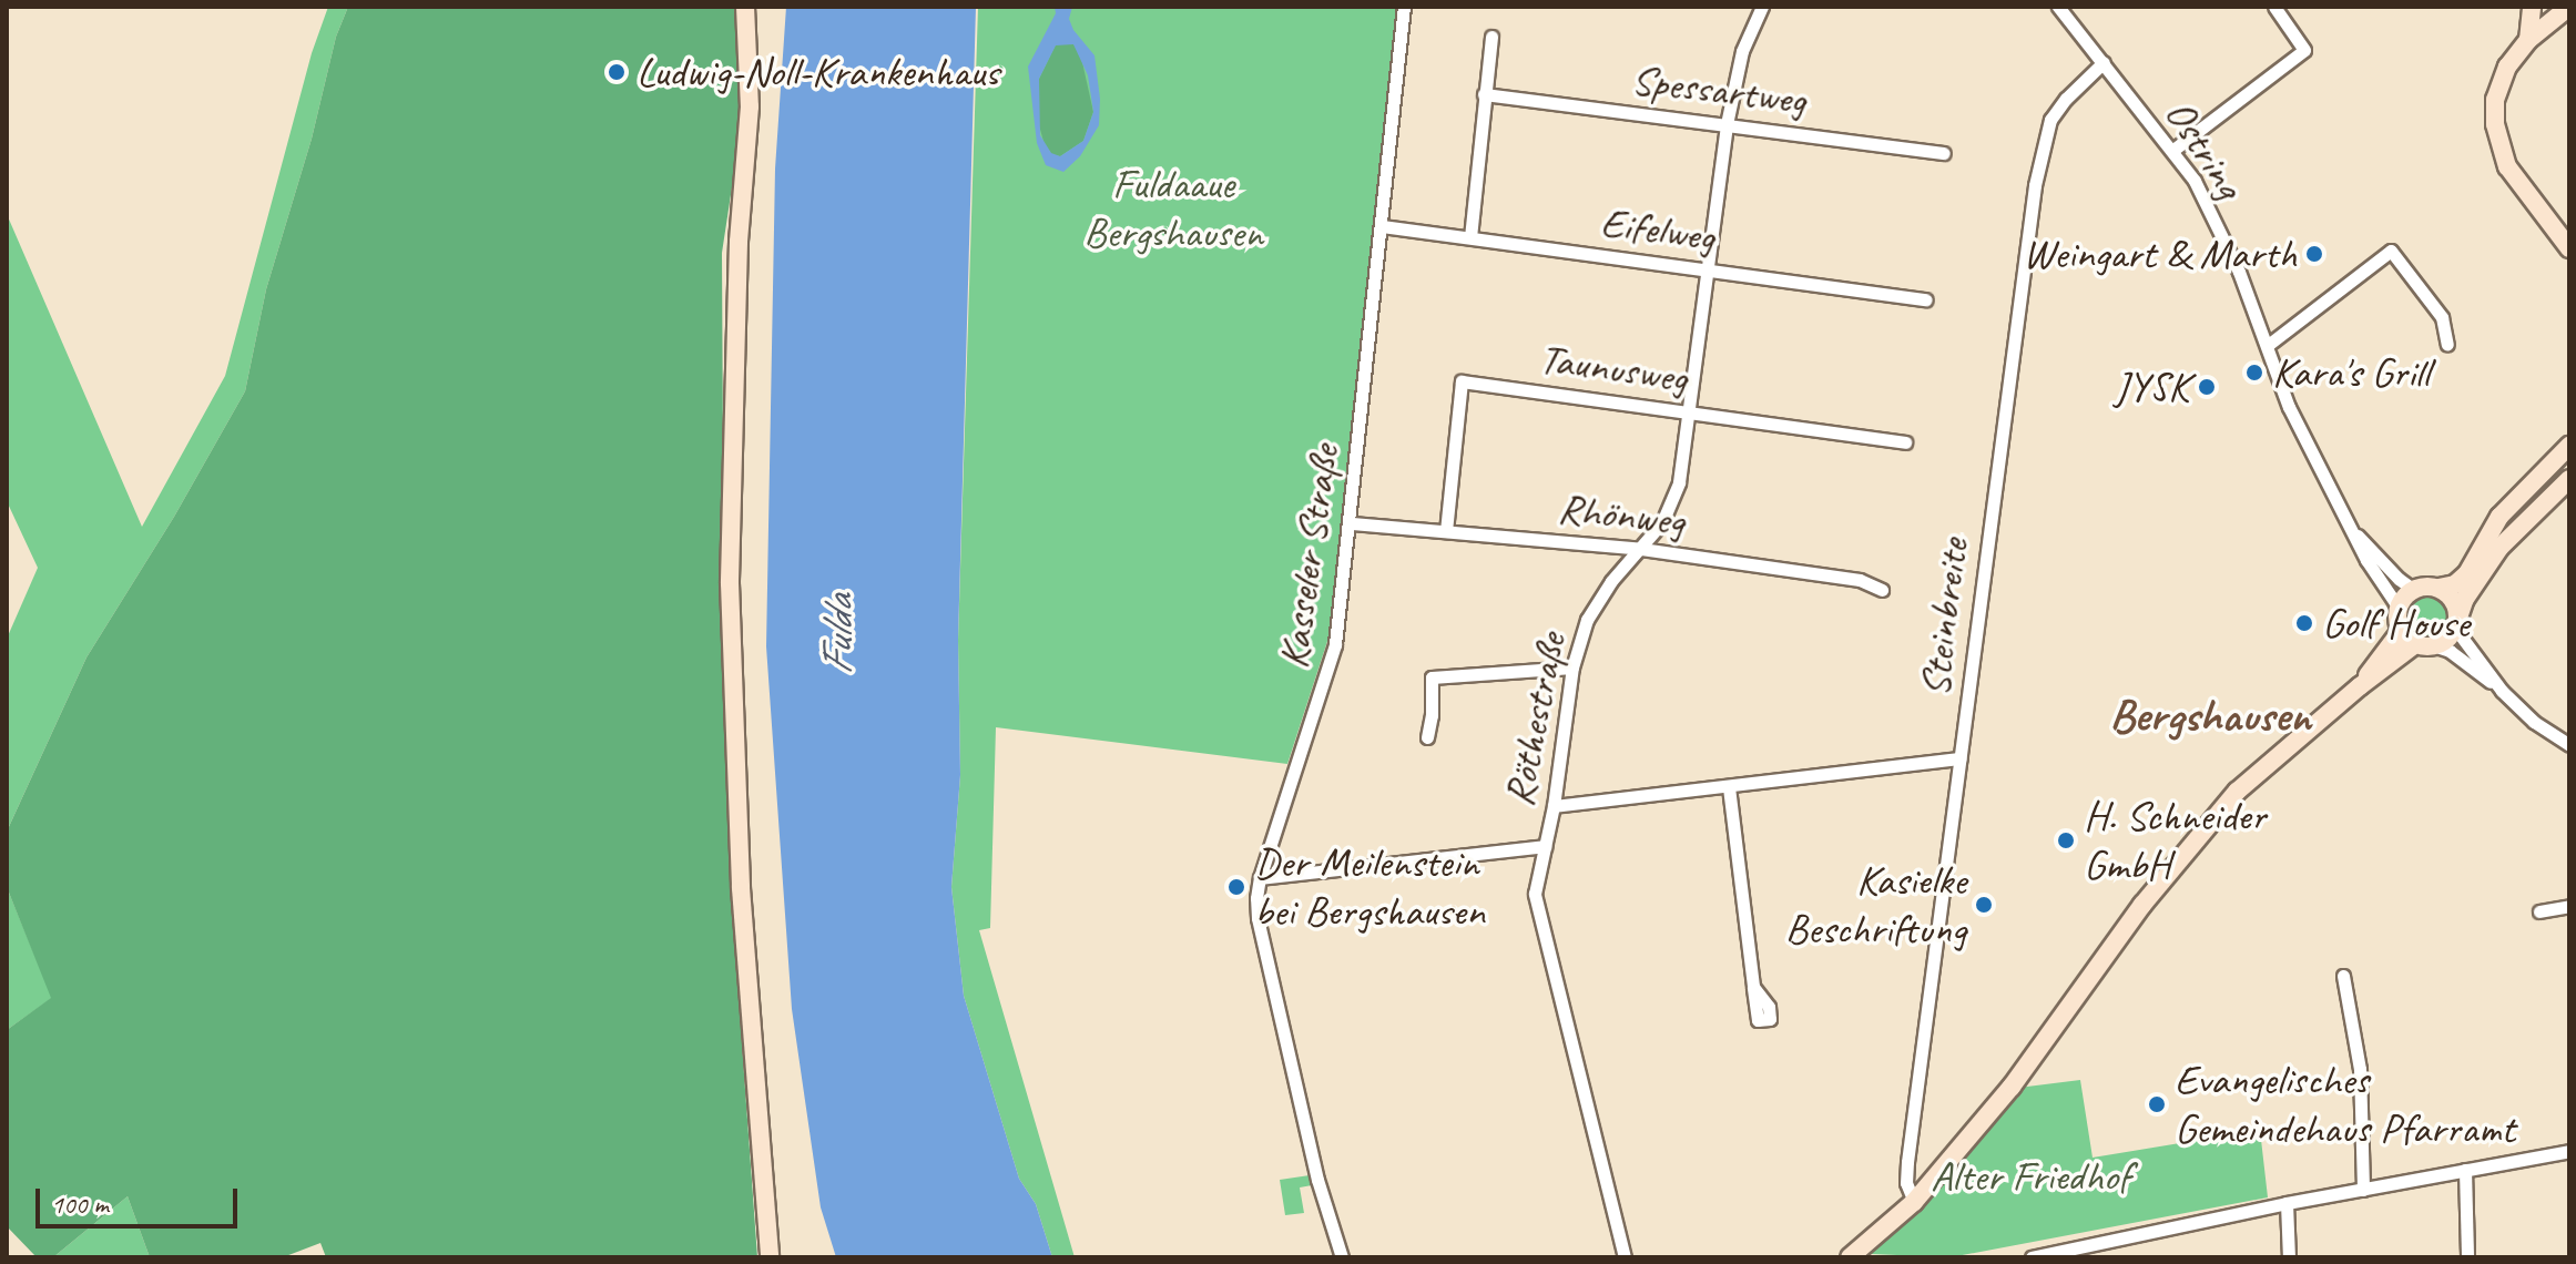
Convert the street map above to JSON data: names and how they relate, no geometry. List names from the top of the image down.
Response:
{
  "streets": {
    "street": [
      "Spessartweg",
      "Ostring",
      "Eifelweg",
      "Taunusweg",
      "Rhönweg",
      "Kasseler Straße",
      "Steinbreite",
      "Röthestraße"
    ]
  },
  "crossings": [
    ["Spessartweg", "Röthestraße"],
    ["Ostring", "Steinbreite"],
    ["Eifelweg", "Kasseler Straße"],
    ["Eifelweg", "Röthestraße"],
    ["Taunusweg", "Rhönweg"],
    ["Taunusweg", "Röthestraße"],
    ["Rhönweg", "Kasseler Straße"],
    ["Rhönweg", "Röthestraße"]
  ],
  "districts": ["Bergshausen"],
  "water": ["Fulda"],
  "parks": ["Fuldaaue Bergshausen", "Alter Friedhof"],
  "places": [
    "Ludwig-Noll-Krankenhaus",
    "Weingart & Marth",
    "Kara's Grill",
    "JYSK",
    "Golf House",
    "H. Schneider GmbH",
    "Der Meilenstein bei Bergshausen",
    "Kasielke Beschriftung",
    "Evangelisches Gemeindehaus Pfarramt"
  ],
  "scale_bar": "100 m"
}
